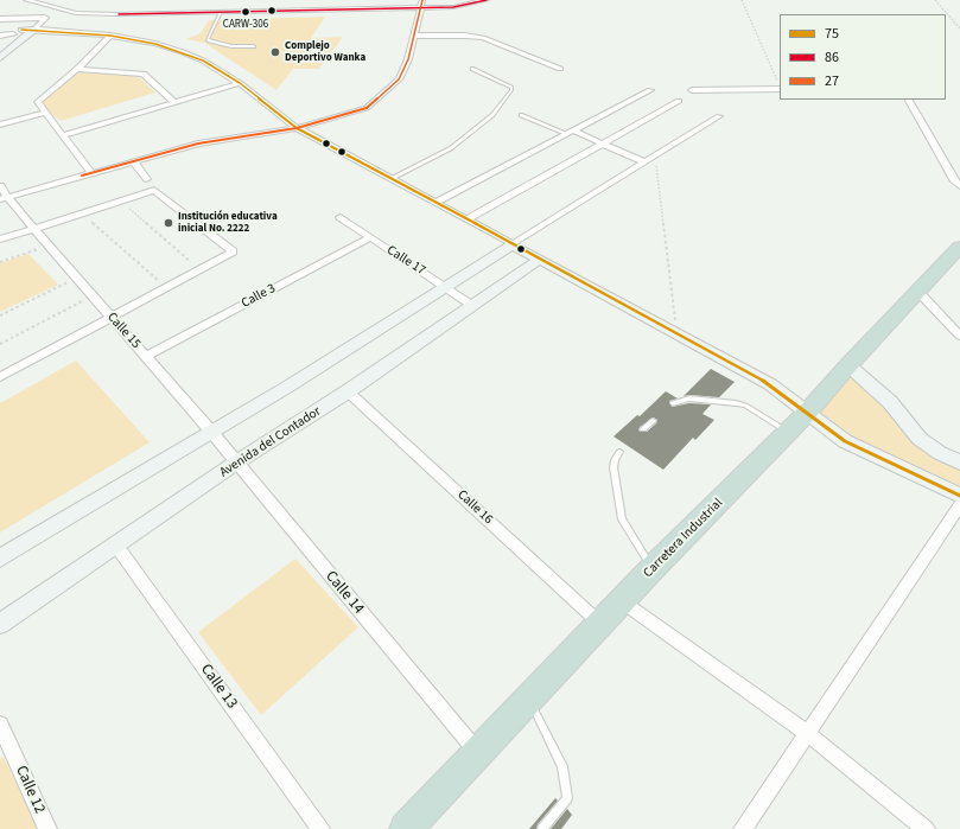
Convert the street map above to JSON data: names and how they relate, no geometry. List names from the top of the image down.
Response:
{
  "streets": {
    "highway": ["Carretera Industrial"],
    "street": [
      "Calle 17",
      "Calle 3",
      "Calle 15",
      "Avenida del Contador",
      "Calle 16",
      "Calle 14",
      "Calle 13",
      "Calle 12"
    ]
  },
  "crossings": [
    ["Calle 17", "Calle 3"],
    ["Calle 17", "Avenida del Contador"],
    ["Calle 3", "Calle 15"],
    ["Calle 15", "Calle 14"],
    ["Avenida del Contador", "Calle 16"],
    ["Avenida del Contador", "Calle 14"],
    ["Avenida del Contador", "Calle 13"],
    ["Calle 16", "Carretera Industrial"],
    ["Carretera Industrial", "Calle 14"]
  ],
  "places": ["CARW-306", "Complejo Deportivo Wanka", "Institución educativa inicial No. 2222"],
  "lines": ["transit line 86", "transit line 27", "transit line 75"],
  "legend": ["75", "86", "27"]
}
